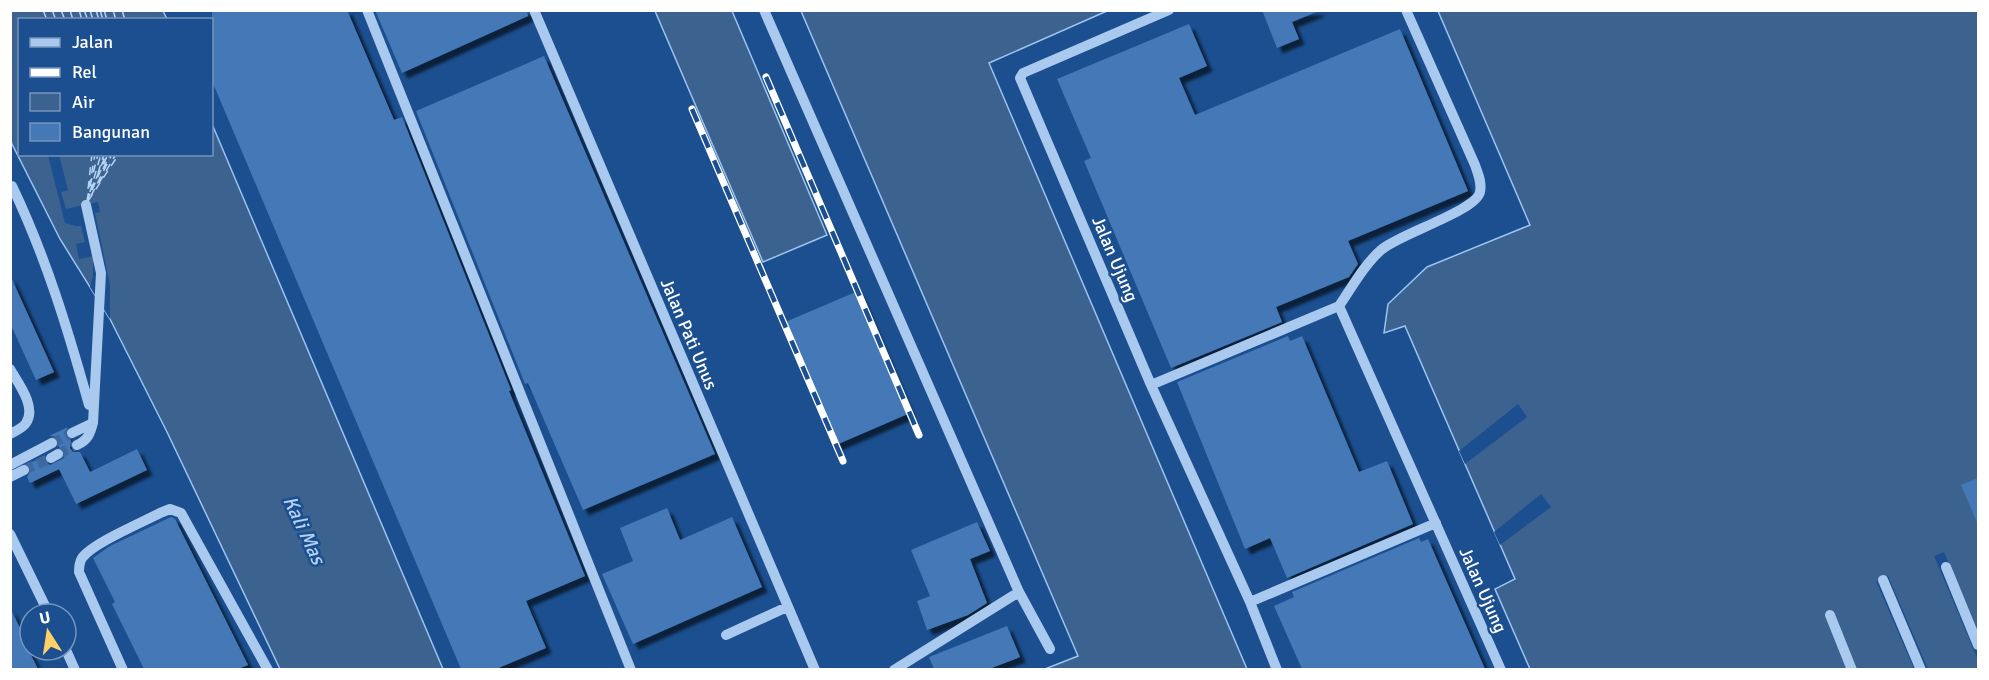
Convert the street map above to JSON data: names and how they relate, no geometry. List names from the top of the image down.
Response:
{
  "streets": {
    "street": ["Jalan Ujung", "Jalan Pati Unus"]
  },
  "water": ["Kali Mas"],
  "legend": [
    "Jalan",
    "Rel",
    "Air",
    "Bangunan"
  ],
  "north": "top"
}
